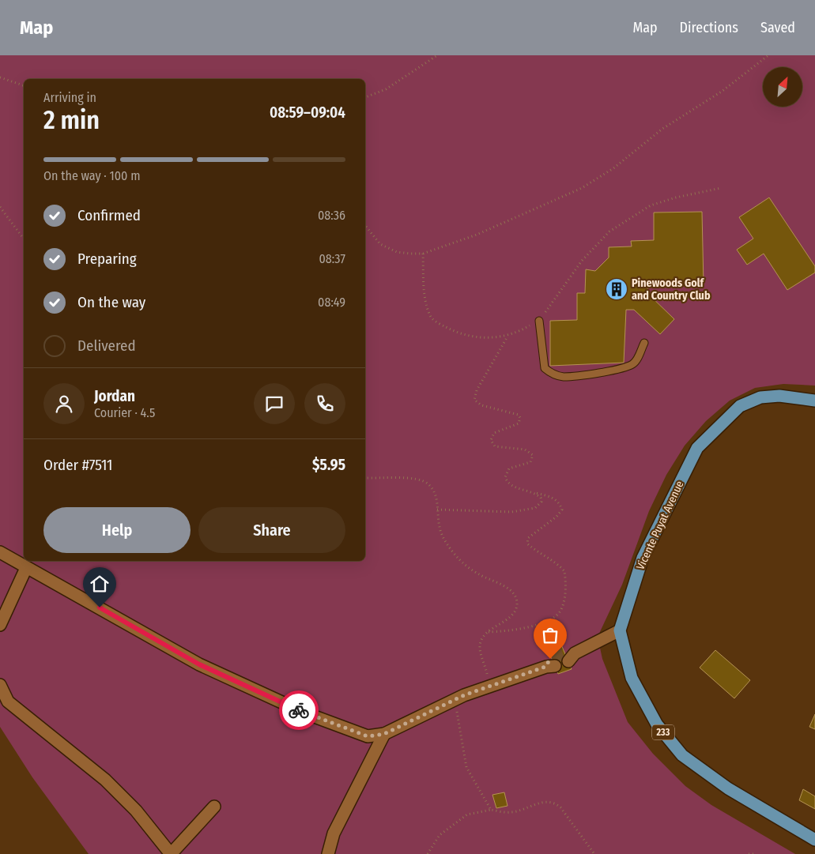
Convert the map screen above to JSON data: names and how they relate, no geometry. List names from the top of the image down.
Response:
{
  "streets": {
    "main road": ["Vicente Puyat Avenue", "233"]
  },
  "crossings": [
    ["Vicente Puyat Avenue", "233"]
  ],
  "places": {
    "building": ["Pinewoods Golf and Country Club"]
  },
  "north": "top right",
  "page": {
    "header": "Map",
    "nav": ["Map", "Directions", "Saved"],
    "heading": ["2 min", "Arriving in", "08:59–09:04"],
    "panel": [
      "Jordan",
      "Courier · 4.5",
      "Order #7511",
      "$5.95"
    ],
    "bar": "On the way · 100 m",
    "list": [
      ["Confirmed", "08:36"],
      ["Preparing", "08:37"],
      ["On the way", "08:49"],
      "Delivered"
    ],
    "buttons": ["Help", "Share"]
  }
}
